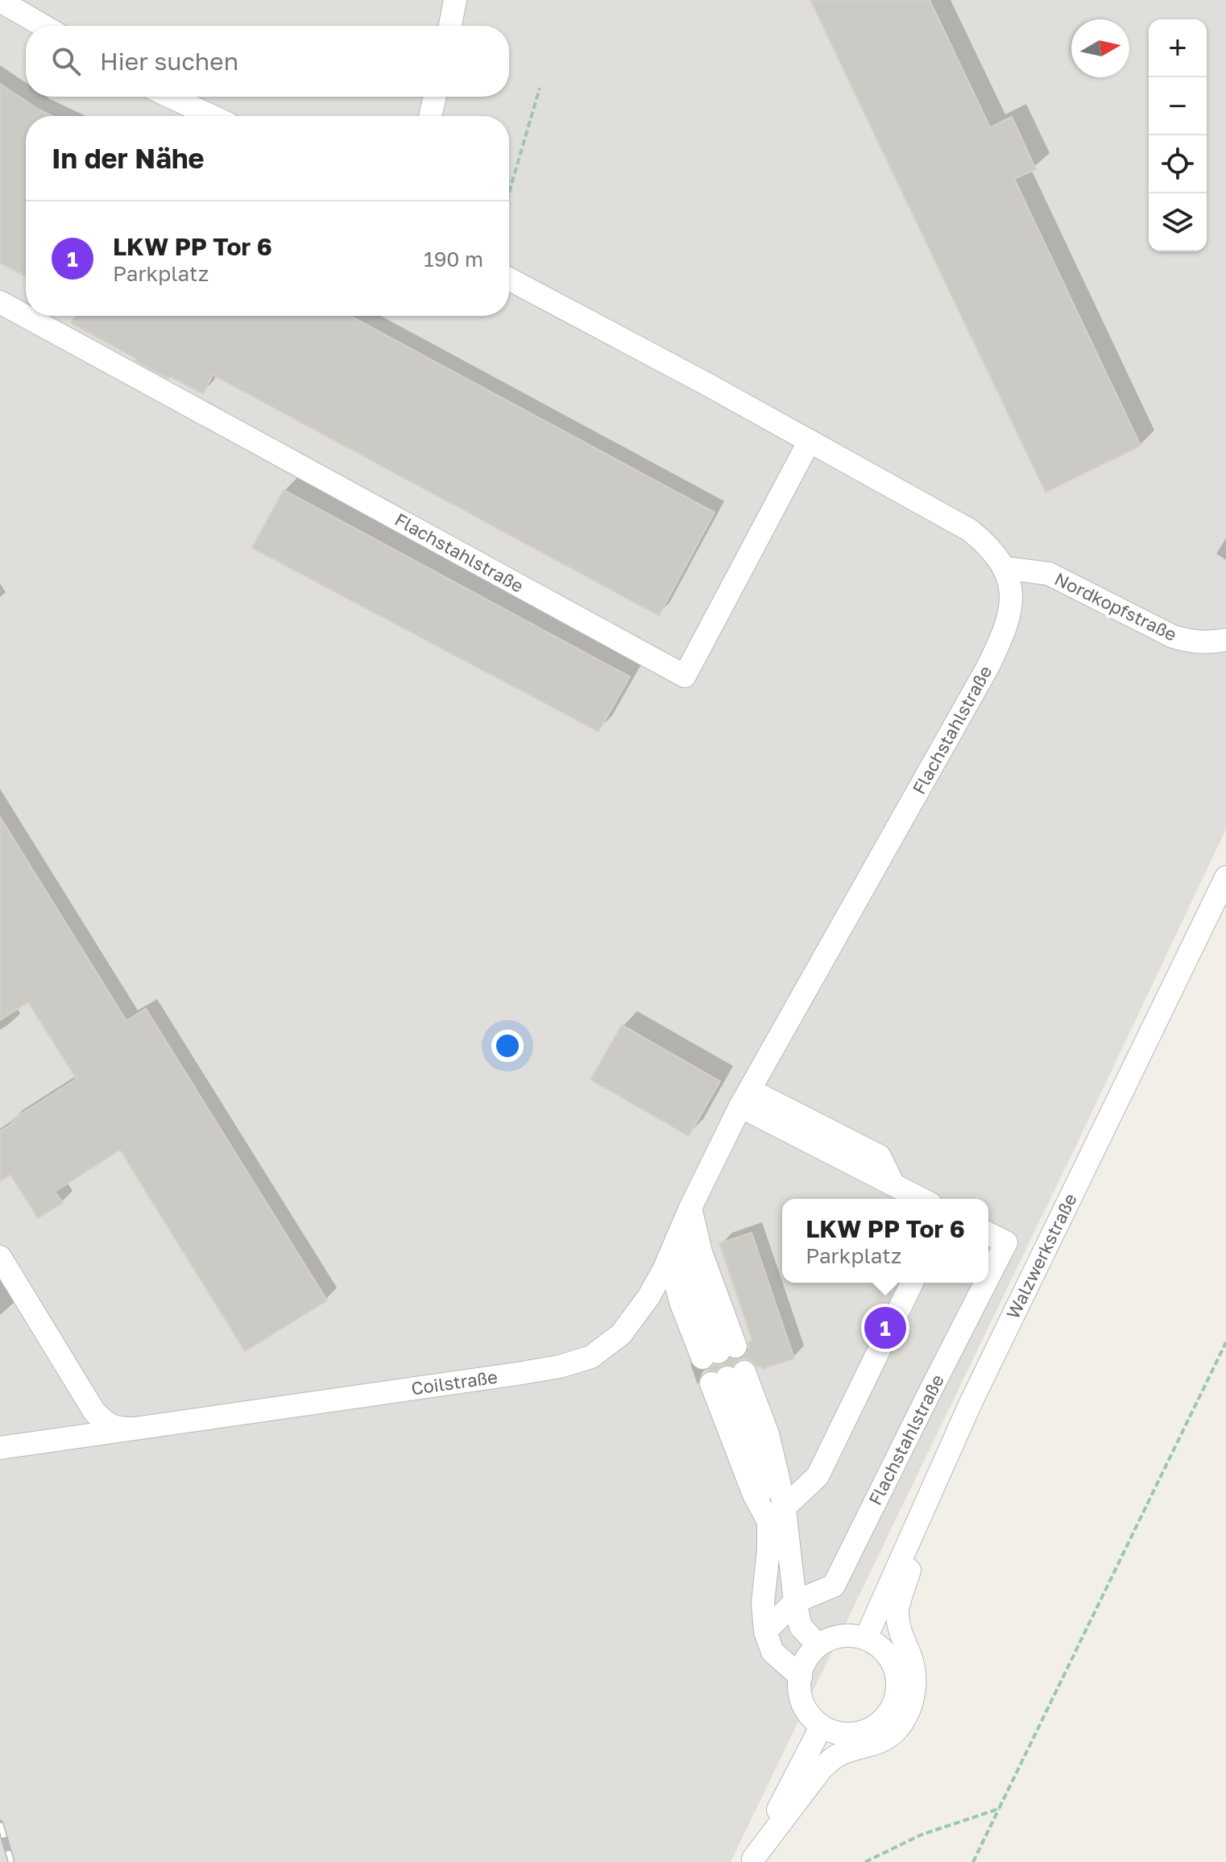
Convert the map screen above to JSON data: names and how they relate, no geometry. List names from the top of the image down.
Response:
{
  "streets": {
    "street": [
      "Flachstahlstraße",
      "Nordkopfstraße",
      "Walzwerkstraße",
      "Coilstraße"
    ]
  },
  "crossings": [
    ["Flachstahlstraße", "Nordkopfstraße"],
    ["Flachstahlstraße", "Coilstraße"]
  ],
  "north": "right",
  "page": {
    "map_buttons": ["+", "−"],
    "search": "Hier suchen",
    "heading": "In der Nähe",
    "list": [
      {
        "mark": "1",
        "name": "LKW PP Tor 6",
        "note": "Parkplatz",
        "value": "190 m"
      }
    ],
    "popup": ["LKW PP Tor 6", "Parkplatz"],
    "pins": "1"
  }
}
